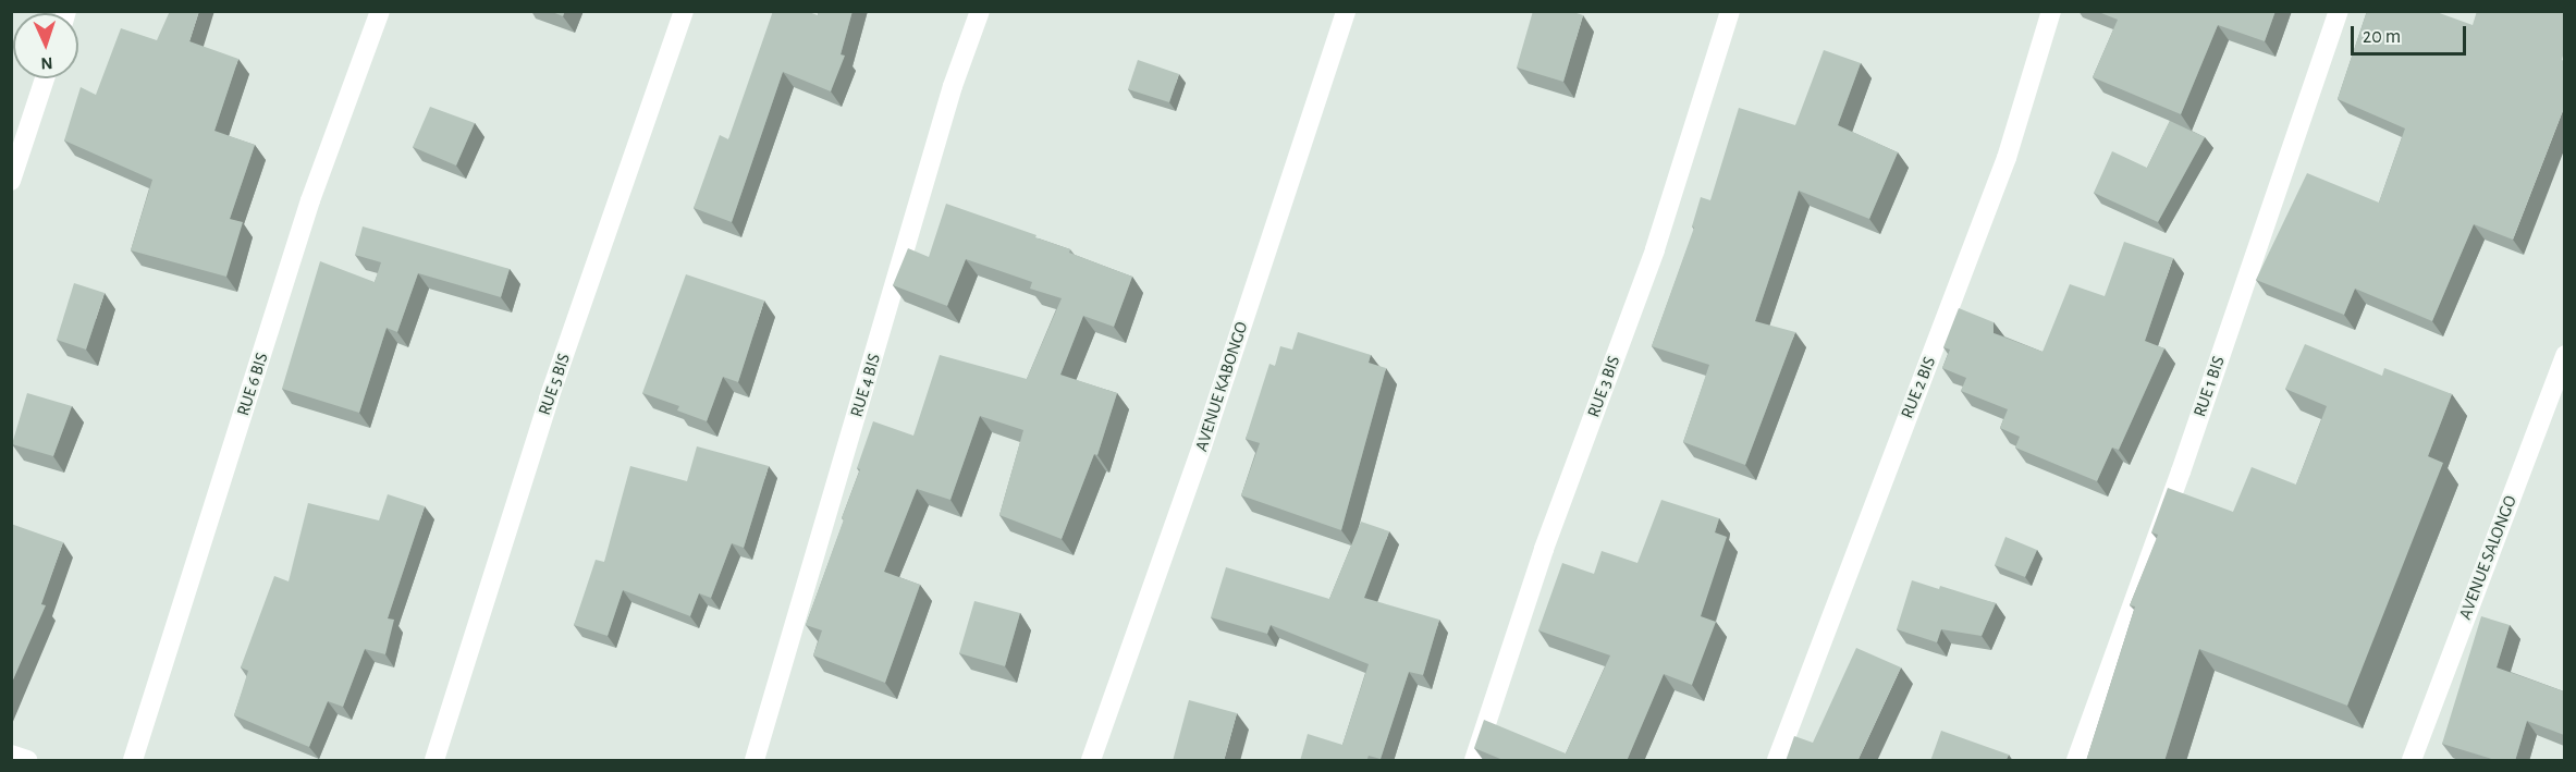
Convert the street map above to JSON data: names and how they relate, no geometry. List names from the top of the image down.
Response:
{
  "streets": {
    "street": [
      "RUE 6 BIS",
      "RUE 5 BIS",
      "RUE 4 BIS",
      "AVENUE KABONGO",
      "RUE 3 BIS",
      "RUE 1 BIS",
      "RUE 2 BIS",
      "AVENUE SALONGO"
    ]
  },
  "scale_bar": "20 m",
  "north": "bottom"
}
